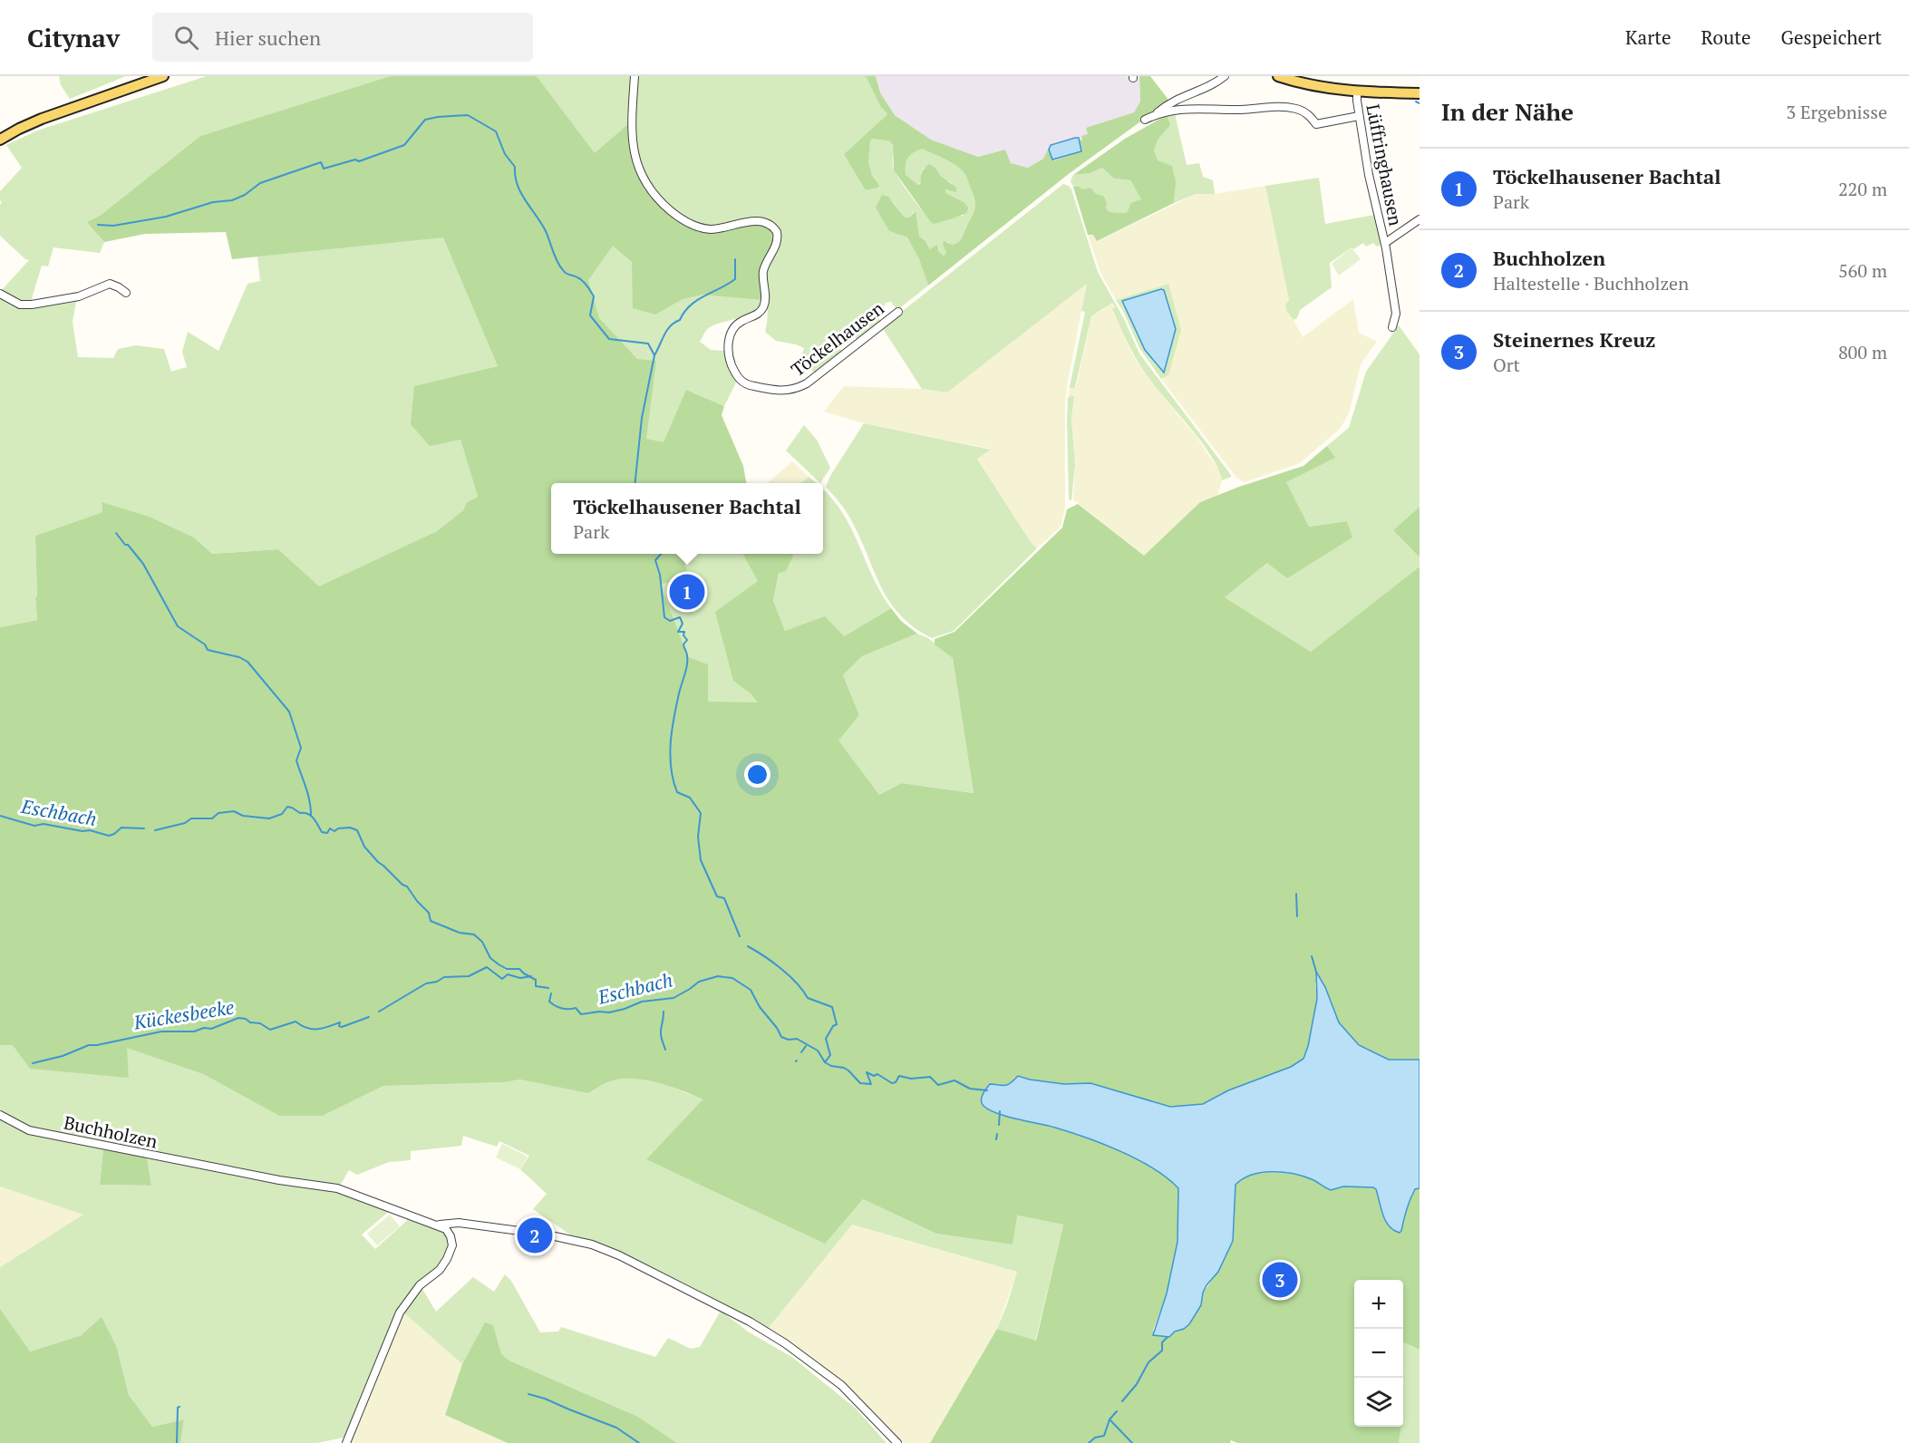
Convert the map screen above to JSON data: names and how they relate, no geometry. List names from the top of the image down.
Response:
{
  "streets": {
    "street": ["Lüffringhausen", "Töckelhausen", "Buchholzen"]
  },
  "water": ["Eschbach", "Kückesbeeke"],
  "page": {
    "header": "Citynav",
    "search": "Hier suchen",
    "nav": ["Karte", "Route", "Gespeichert"],
    "heading": ["In der Nähe", "3 Ergebnisse"],
    "list": [
      {
        "mark": "1",
        "name": "Töckelhausener Bachtal",
        "note": "Park",
        "value": "220 m"
      },
      {
        "mark": "2",
        "name": "Buchholzen",
        "note": "Haltestelle · Buchholzen",
        "value": "560 m"
      },
      {
        "mark": "3",
        "name": "Steinernes Kreuz",
        "note": "Ort",
        "value": "800 m"
      }
    ],
    "popup": ["Töckelhausener Bachtal", "Park"],
    "pins": ["1", "2", "3"],
    "map_buttons": ["+", "−"]
  }
}
